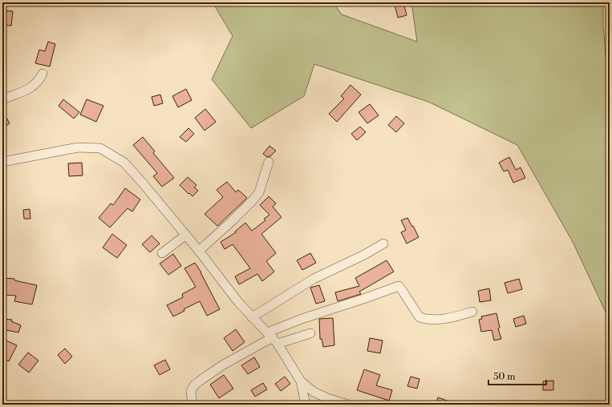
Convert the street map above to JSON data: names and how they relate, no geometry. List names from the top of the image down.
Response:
{
  "scale_bar": "50 m"
}
